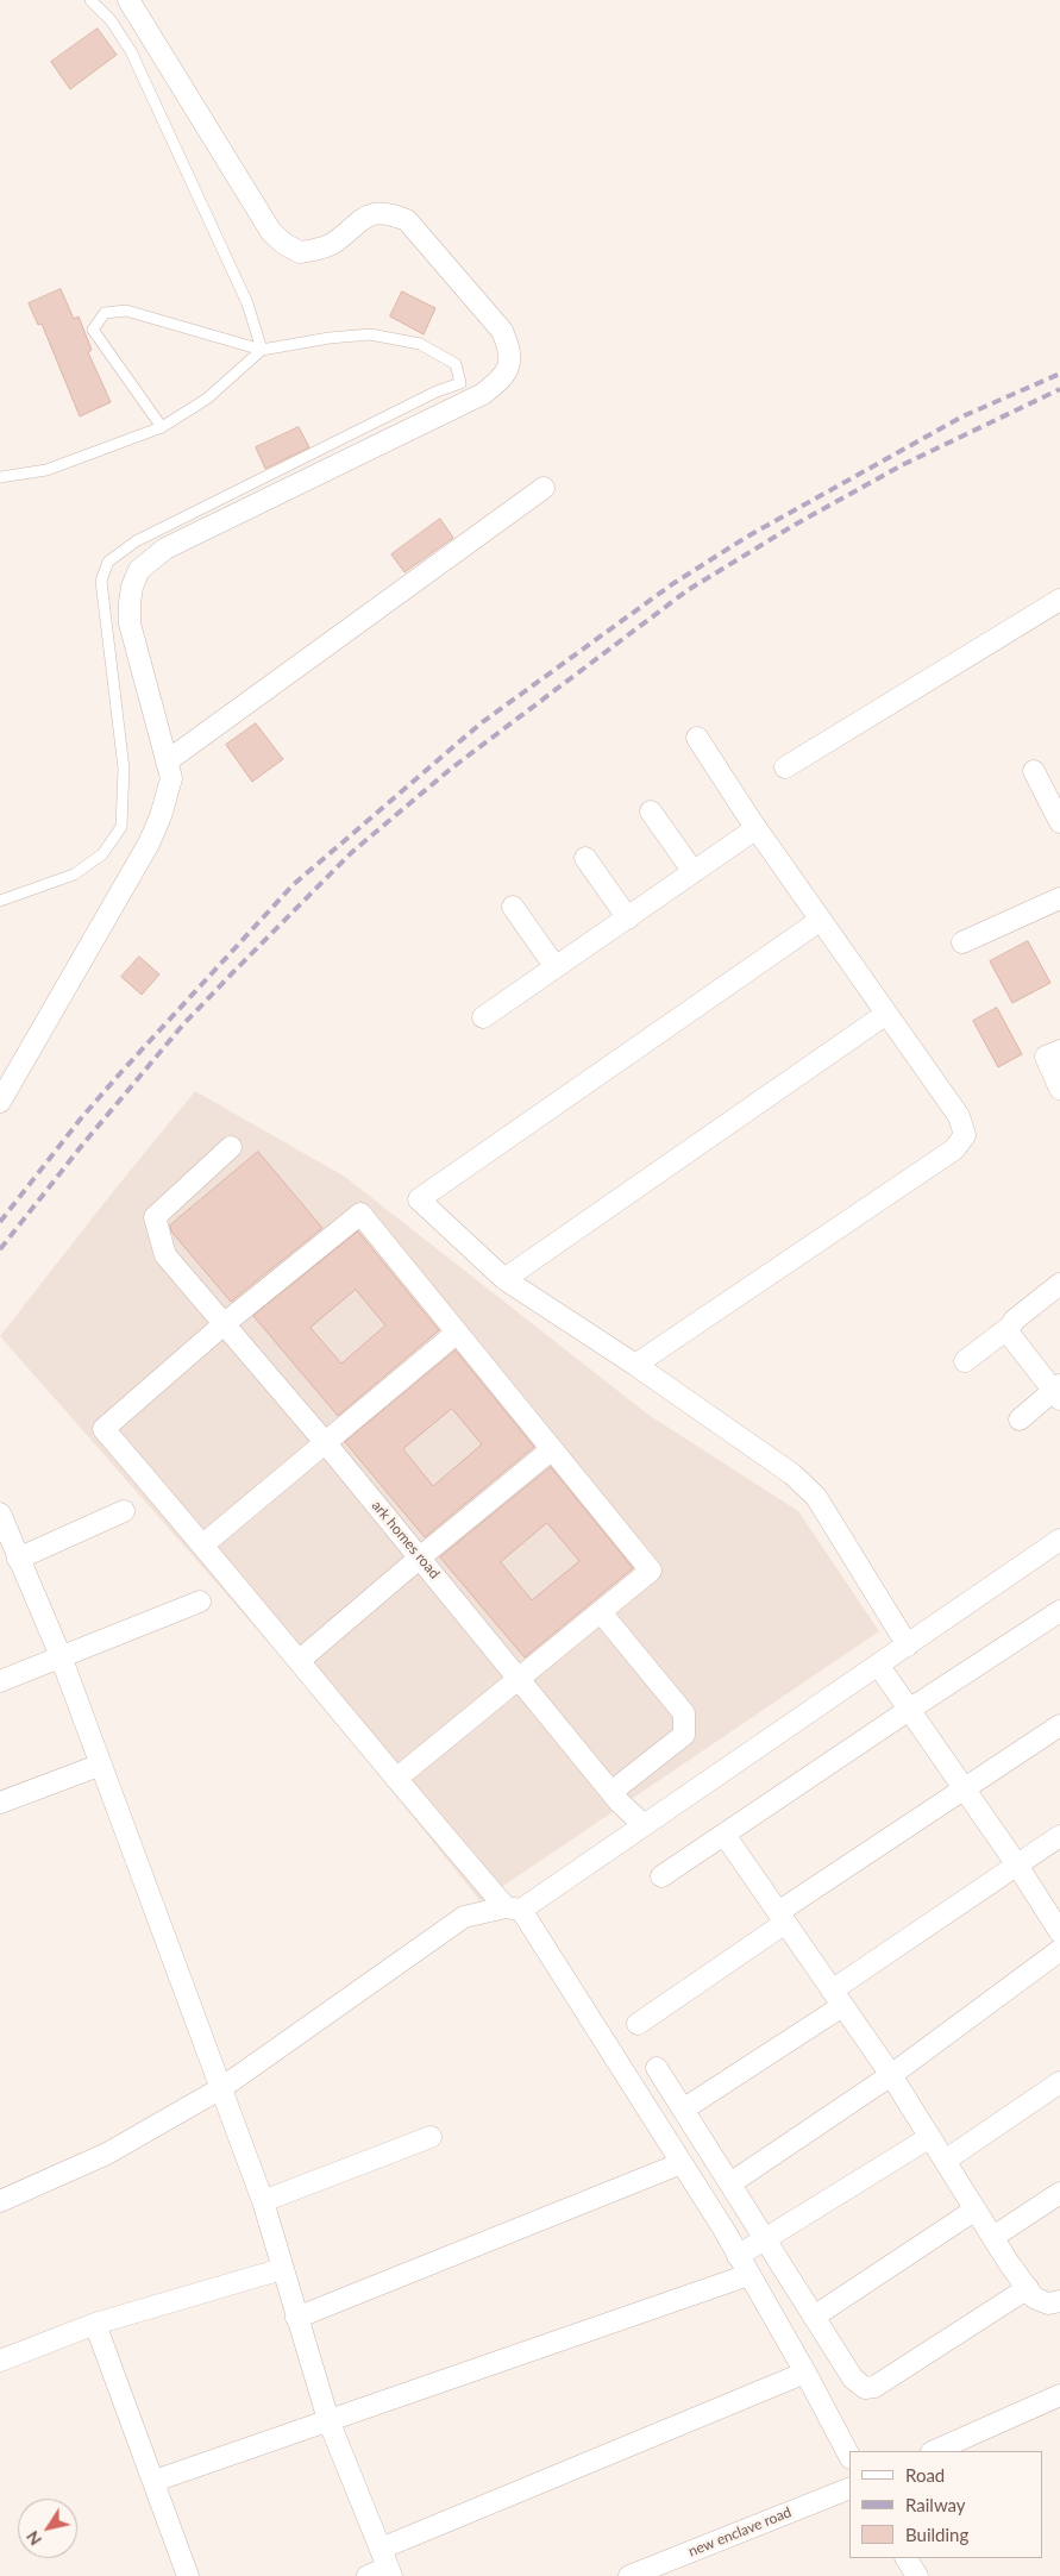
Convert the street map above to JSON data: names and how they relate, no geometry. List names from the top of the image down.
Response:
{
  "streets": {
    "street": ["ark homes road", "new enclave road"]
  },
  "legend": ["Road", "Railway", "Building"],
  "north": "bottom left"
}
